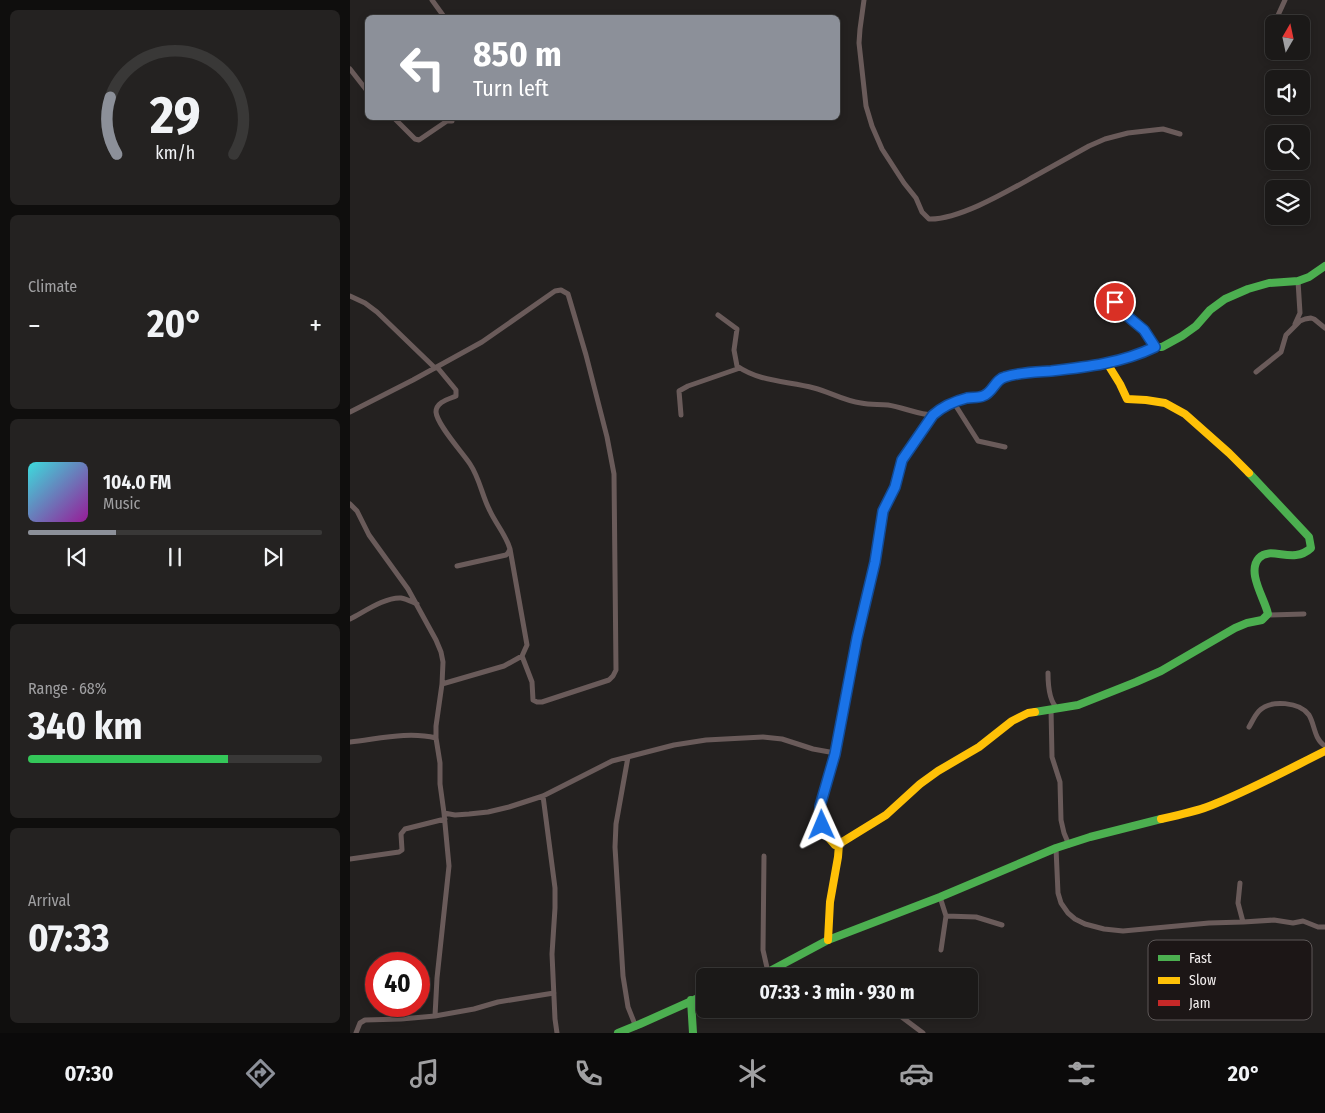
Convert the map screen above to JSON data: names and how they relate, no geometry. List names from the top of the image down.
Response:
{
  "legend": ["Fast", "Slow", "Jam"],
  "north": "top",
  "page": {
    "turn": ["850 m", "Turn left"],
    "tile": [
      "Climate",
      ["Range · 68%", "340 km"],
      ["Arrival", "07:33"]
    ],
    "heat": ["−", "20°", "+"],
    "song": ["104.0 FM", "Music"],
    "limit": "40",
    "trip": "07:33 · 3 min · 930 m",
    "tabs": ["07:30", "20°"],
    "gauge": ["29", "km/h"]
  }
}
